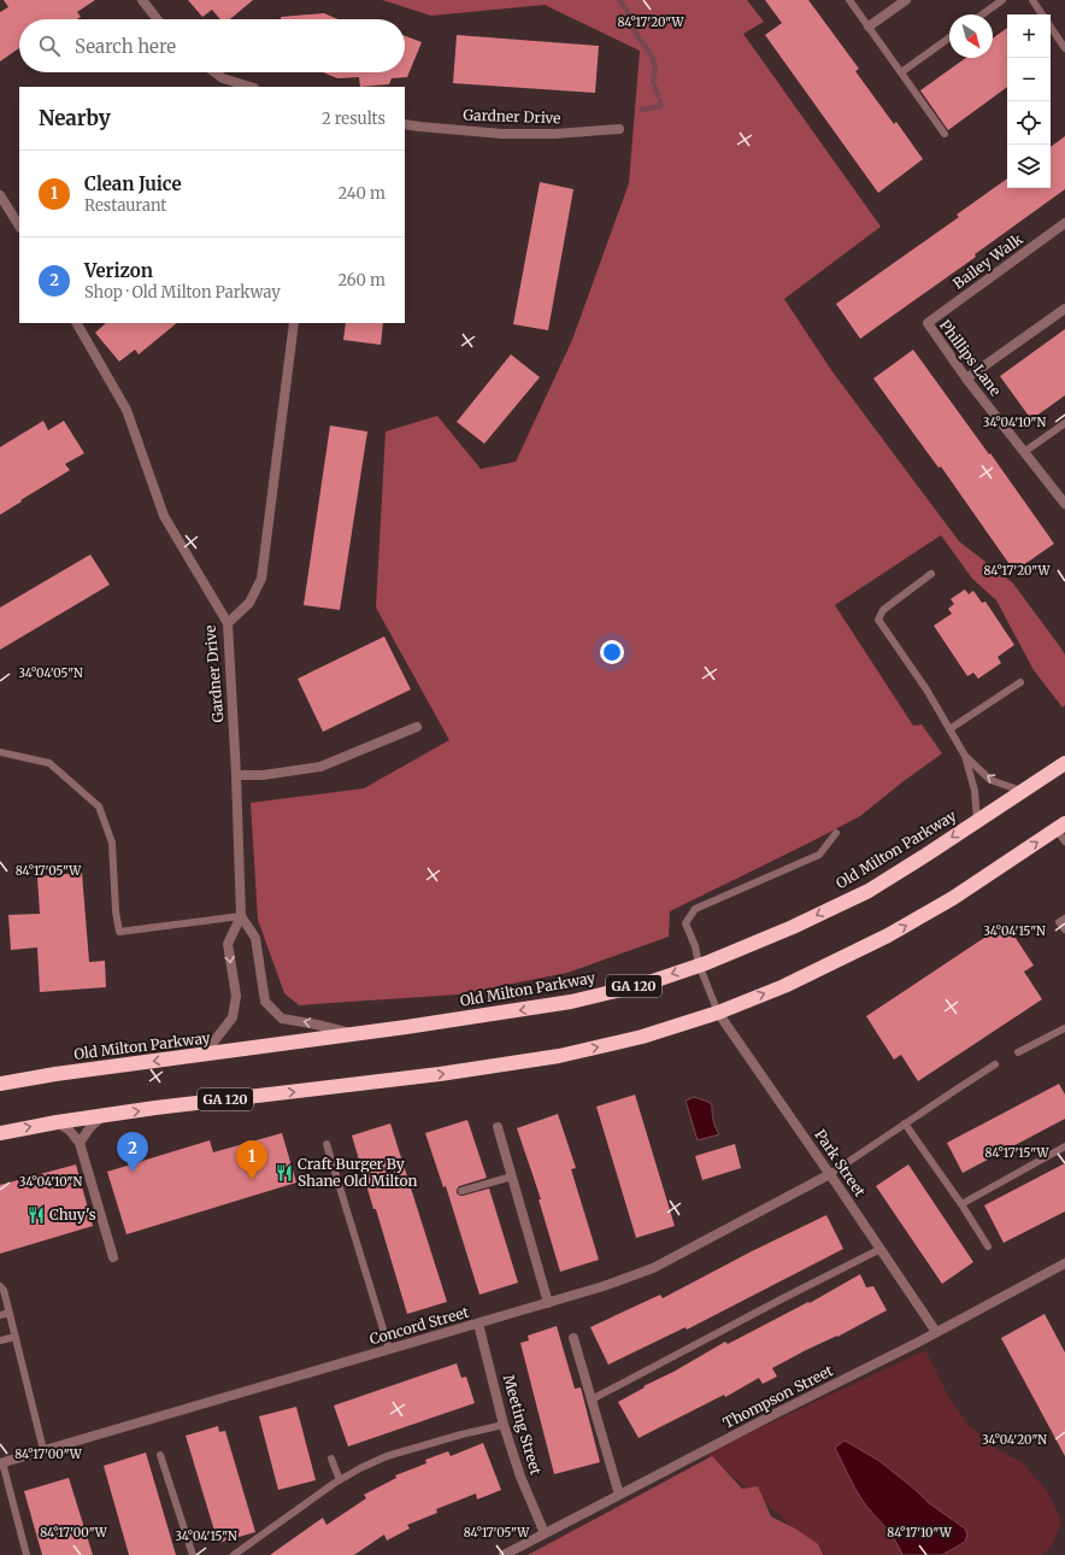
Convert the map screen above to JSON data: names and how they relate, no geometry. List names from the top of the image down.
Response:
{
  "streets": {
    "highway": ["Old Milton Parkway", "GA 120"],
    "street": [
      "Gardner Drive",
      "Bailey Walk",
      "Phillips Lane",
      "Park Street",
      "Concord Street",
      "Thompson Street",
      "Meeting Street"
    ]
  },
  "crossings": [
    ["Gardner Drive", "Old Milton Parkway"],
    ["Bailey Walk", "Phillips Lane"],
    ["GA 120", "Park Street"],
    ["Park Street", "Concord Street"],
    ["Park Street", "Thompson Street"],
    ["Concord Street", "Meeting Street"],
    ["Thompson Street", "Meeting Street"]
  ],
  "places": {
    "restaurant": ["Craft Burger By Shane Old Milton", "Chuy's"]
  },
  "north": "bottom right",
  "page": {
    "map_buttons": ["+", "−"],
    "search": "Search here",
    "heading": ["Nearby", "2 results"],
    "list": [
      {
        "mark": "1",
        "name": "Clean Juice",
        "note": "Restaurant",
        "value": "240 m"
      },
      {
        "mark": "2",
        "name": "Verizon",
        "note": "Shop · Old Milton Parkway",
        "value": "260 m"
      }
    ],
    "pins": ["2", "1"]
  },
  "coordinates": [
    "84°17'20\"W",
    "34°04'10\"N",
    "34°04'05\"N",
    "84°17'05\"W",
    "34°04'15\"N",
    "84°17'15\"W",
    "34°04'20\"N",
    "84°17'00\"W",
    "84°17'10\"W"
  ]
}
